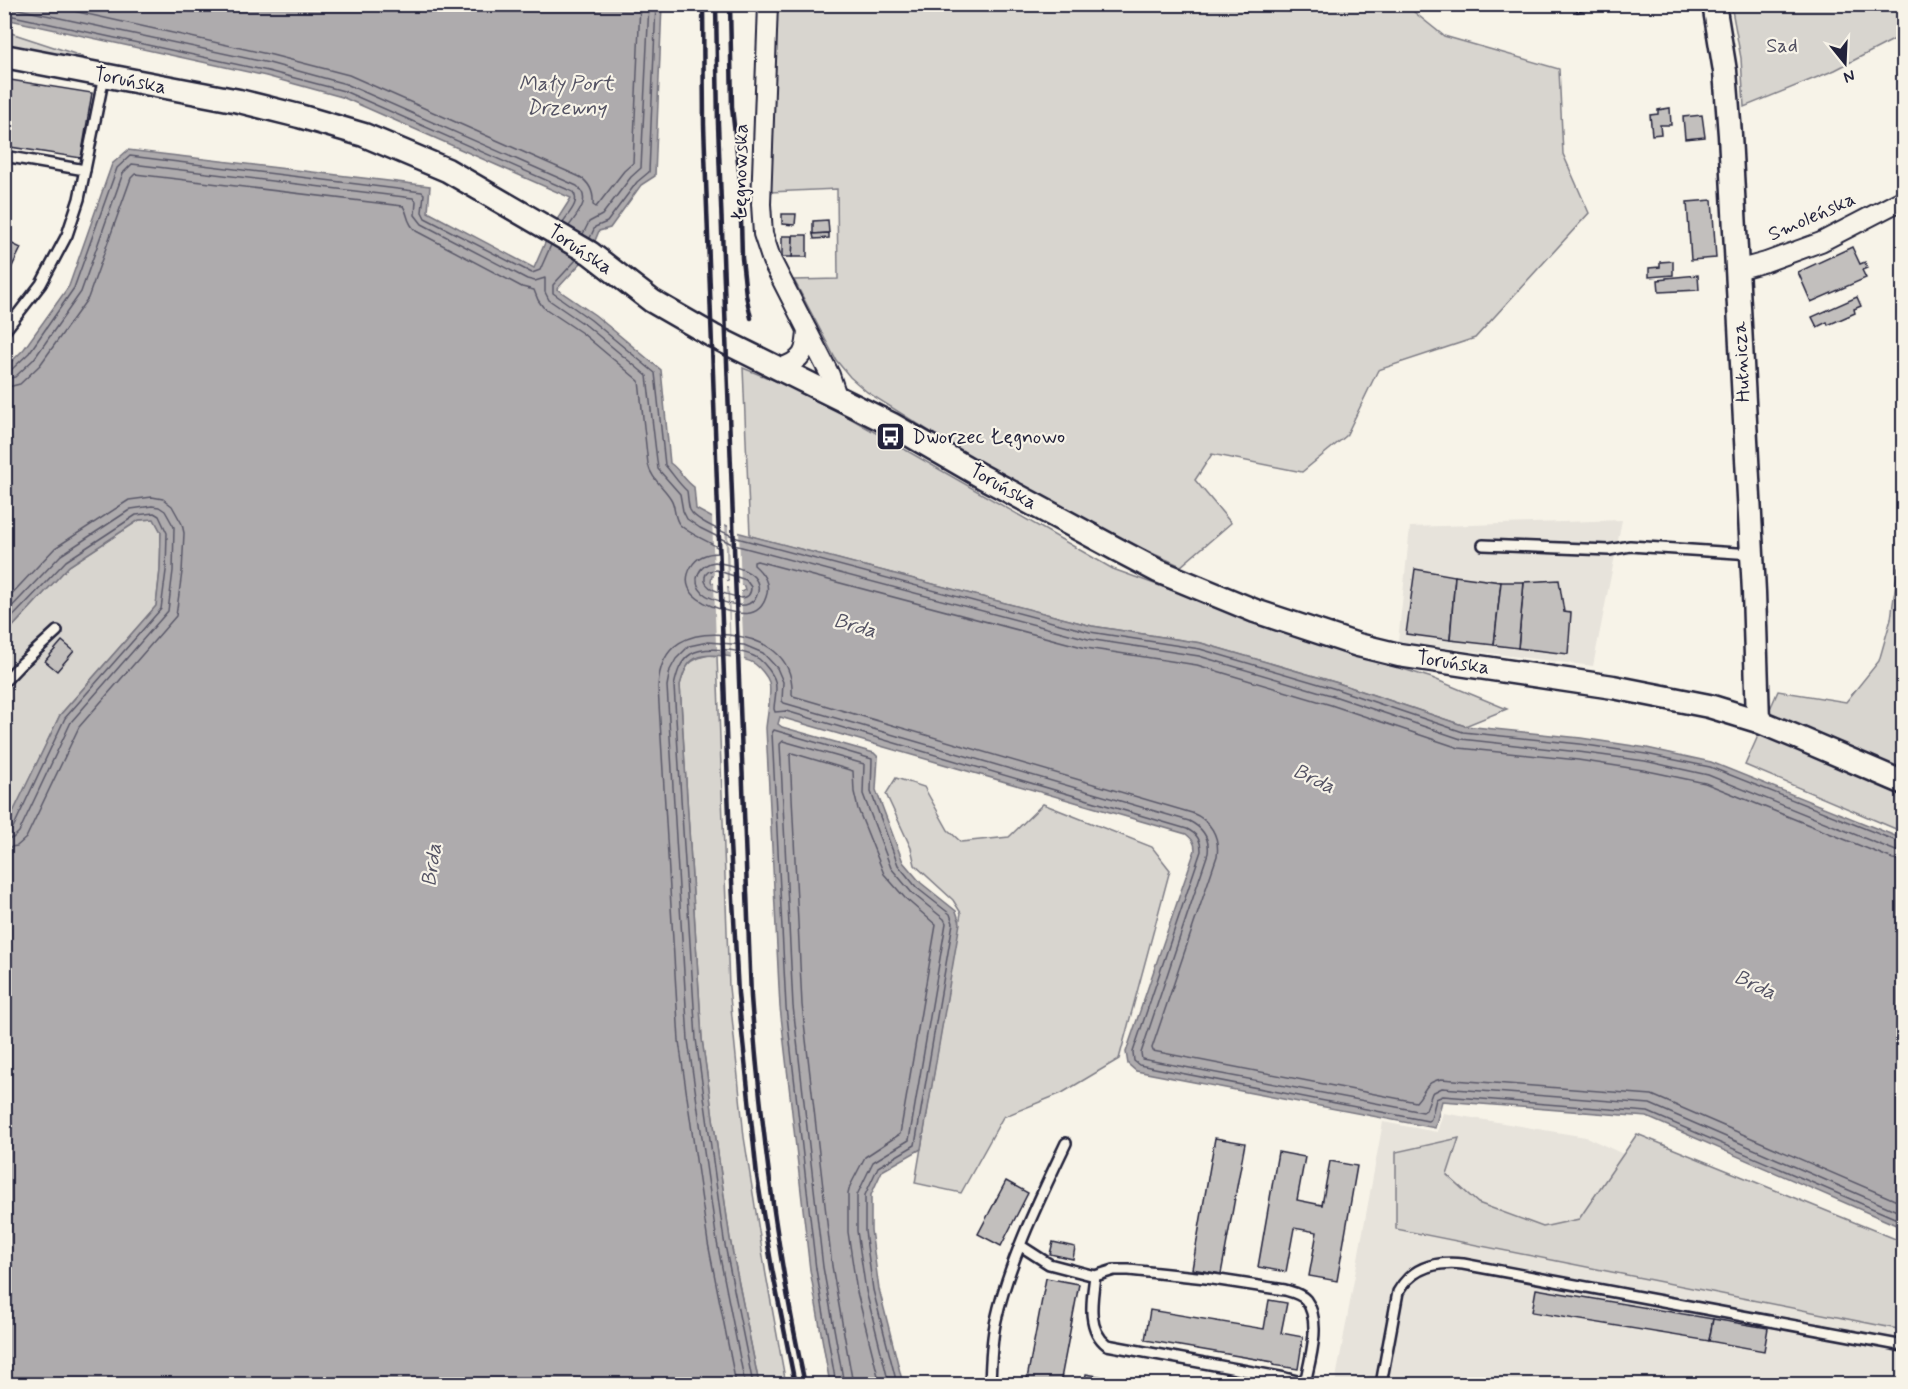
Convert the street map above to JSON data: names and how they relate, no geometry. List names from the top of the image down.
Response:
{
  "streets": {
    "street": [
      "Toruńska",
      "Łęgnowska",
      "Smoleńska",
      "Hutnicza"
    ]
  },
  "crossings": [
    ["Toruńska", "Łęgnowska"],
    ["Toruńska", "Hutnicza"],
    ["Smoleńska", "Hutnicza"]
  ],
  "water": ["Mały Port Drzewny", "Brda"],
  "parks": ["Sad"],
  "places": {
    "bus stop": ["Dworzec Łęgnowo"]
  },
  "north": "bottom"
}
